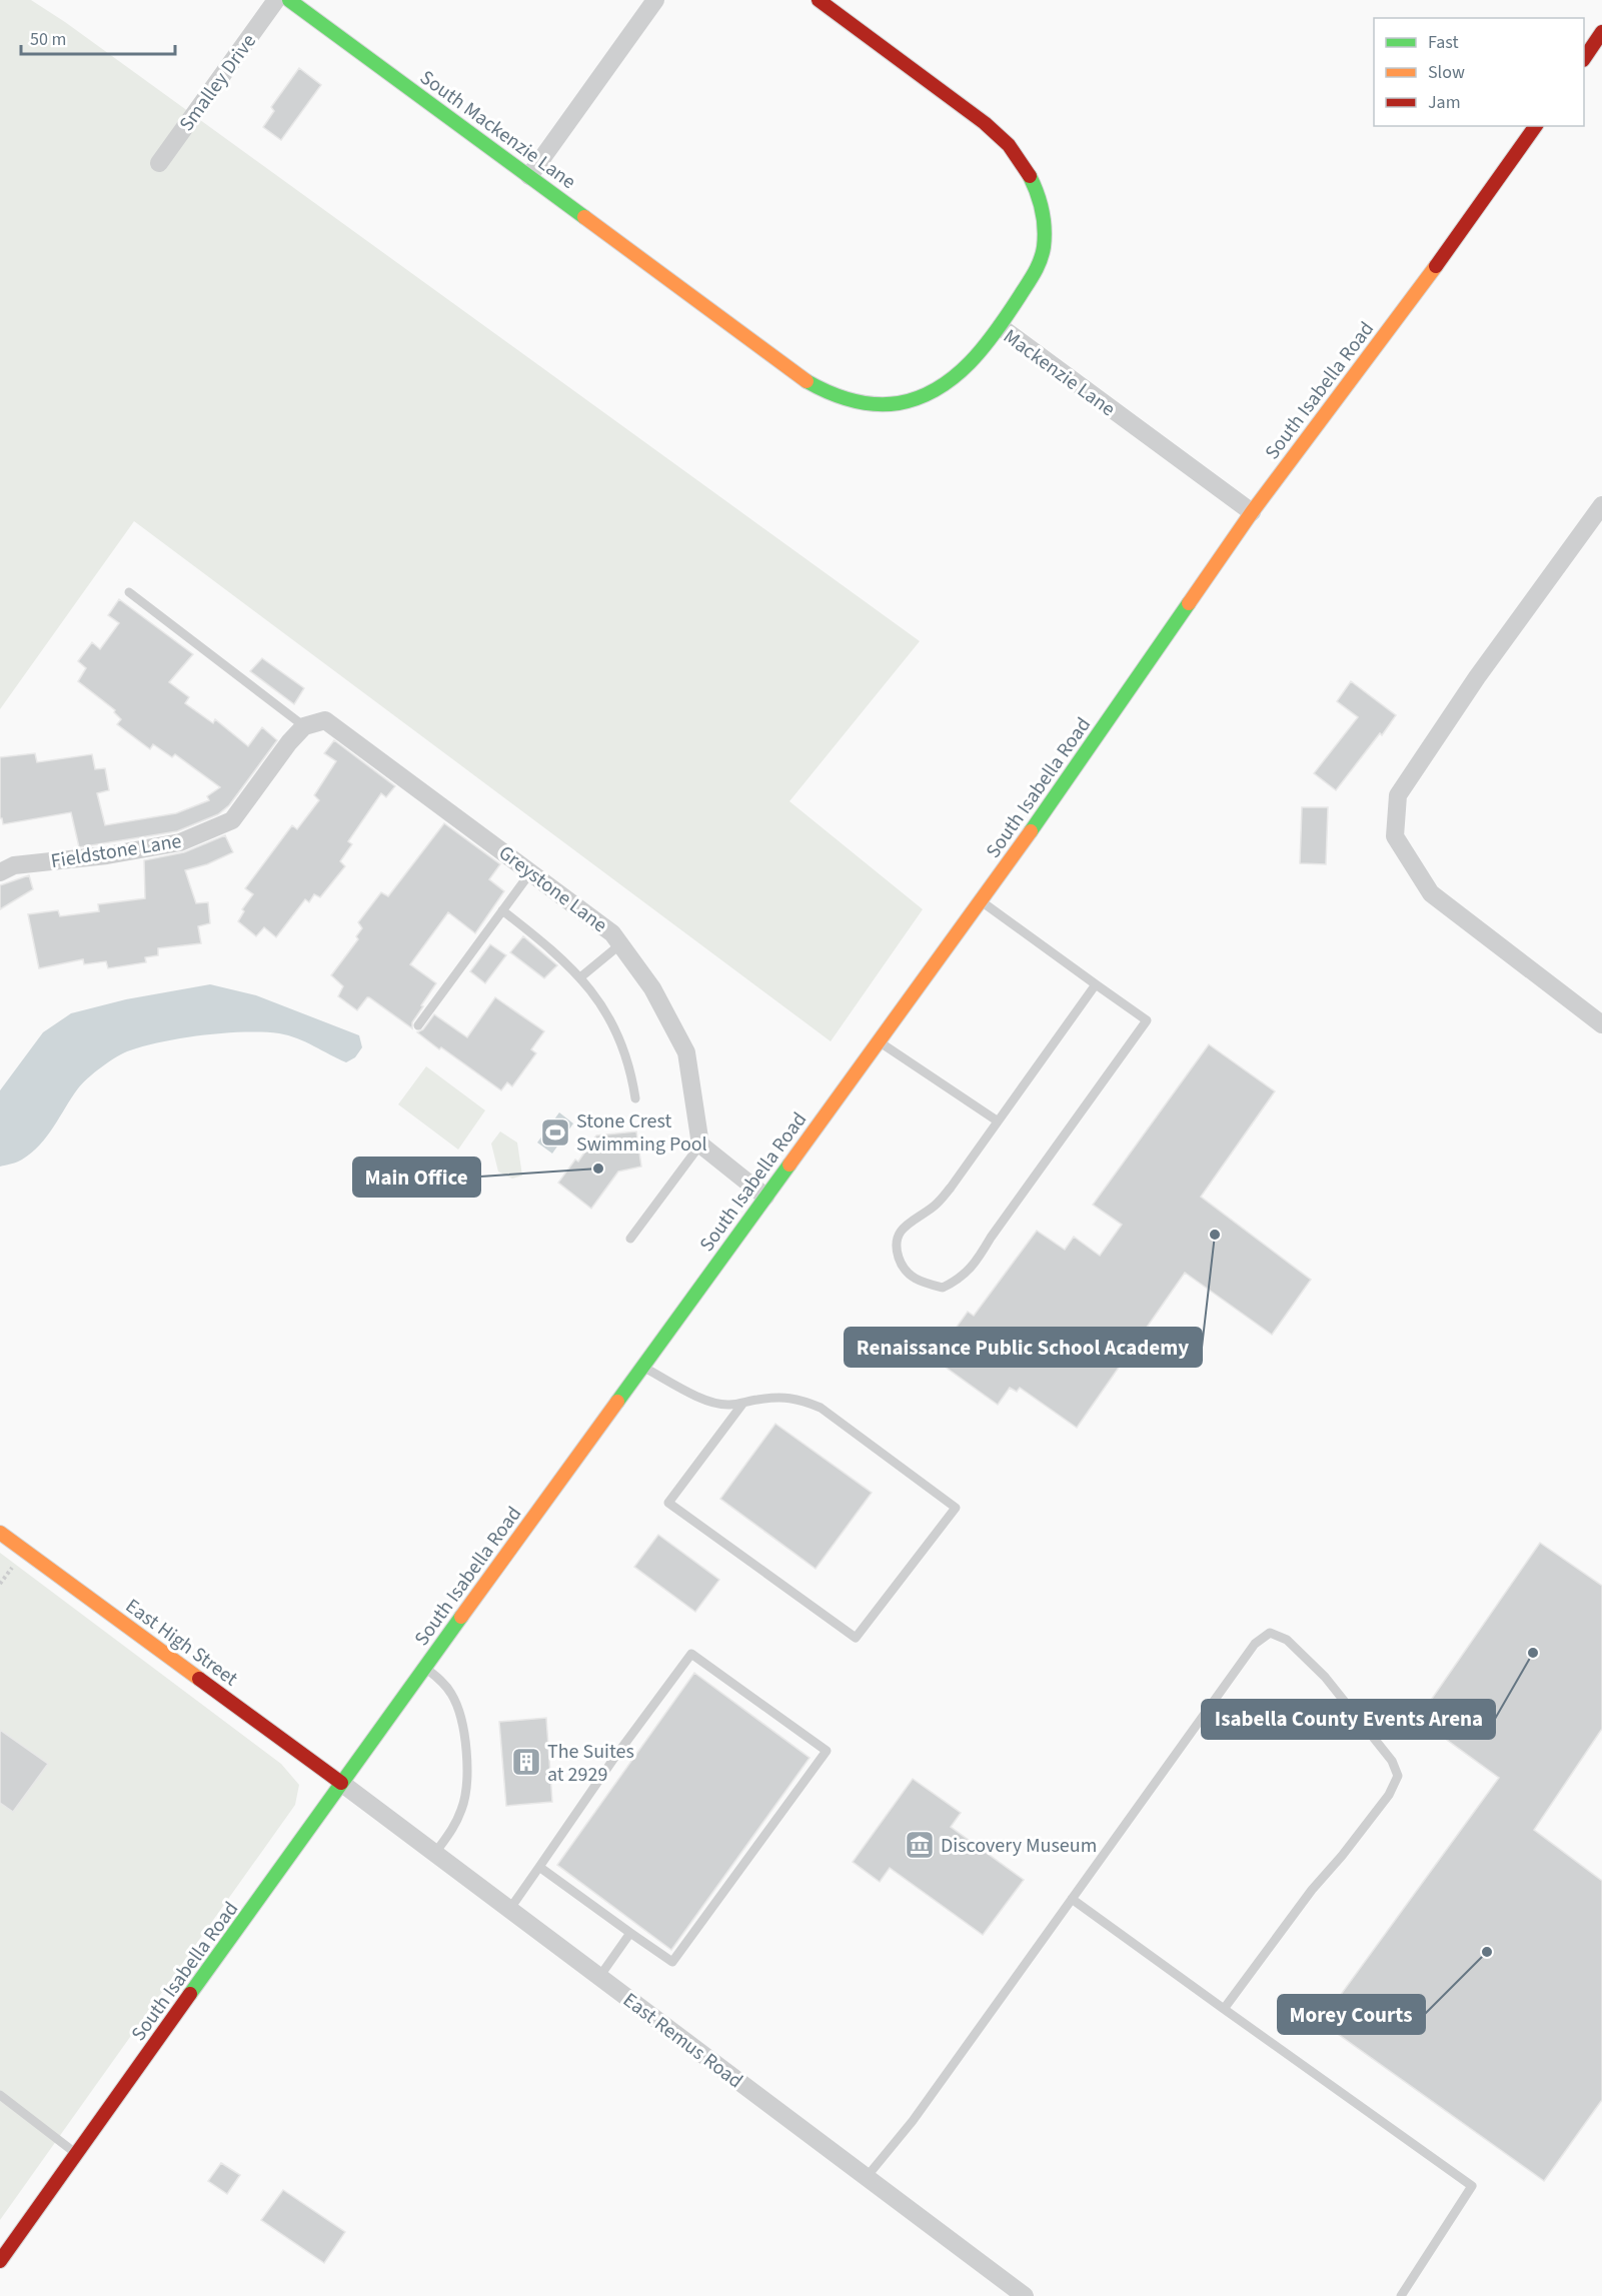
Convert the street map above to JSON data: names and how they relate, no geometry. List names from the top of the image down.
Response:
{
  "streets": {
    "main road": [
      "South Mackenzie Lane",
      "Mackenzie Lane",
      "South Isabella Road",
      "East High Street"
    ],
    "street": [
      "Smalley Drive",
      "Fieldstone Lane",
      "Greystone Lane",
      "East Remus Road"
    ]
  },
  "crossings": [
    ["South Mackenzie Lane", "Mackenzie Lane"],
    ["Mackenzie Lane", "South Isabella Road"],
    ["South Isabella Road", "East High Street"],
    ["South Isabella Road", "East Remus Road"],
    ["Fieldstone Lane", "Greystone Lane"],
    ["East High Street", "East Remus Road"]
  ],
  "places": {
    "sports": ["Stone Crest Swimming Pool"],
    "other": [
      "Main Office",
      "Renaissance Public School Academy",
      "Isabella County Events Arena",
      "Morey Courts"
    ],
    "building": ["The Suites at 2929"],
    "museum": ["Discovery Museum"]
  },
  "legend": ["Fast", "Slow", "Jam"],
  "scale_bar": "50 m"
}
